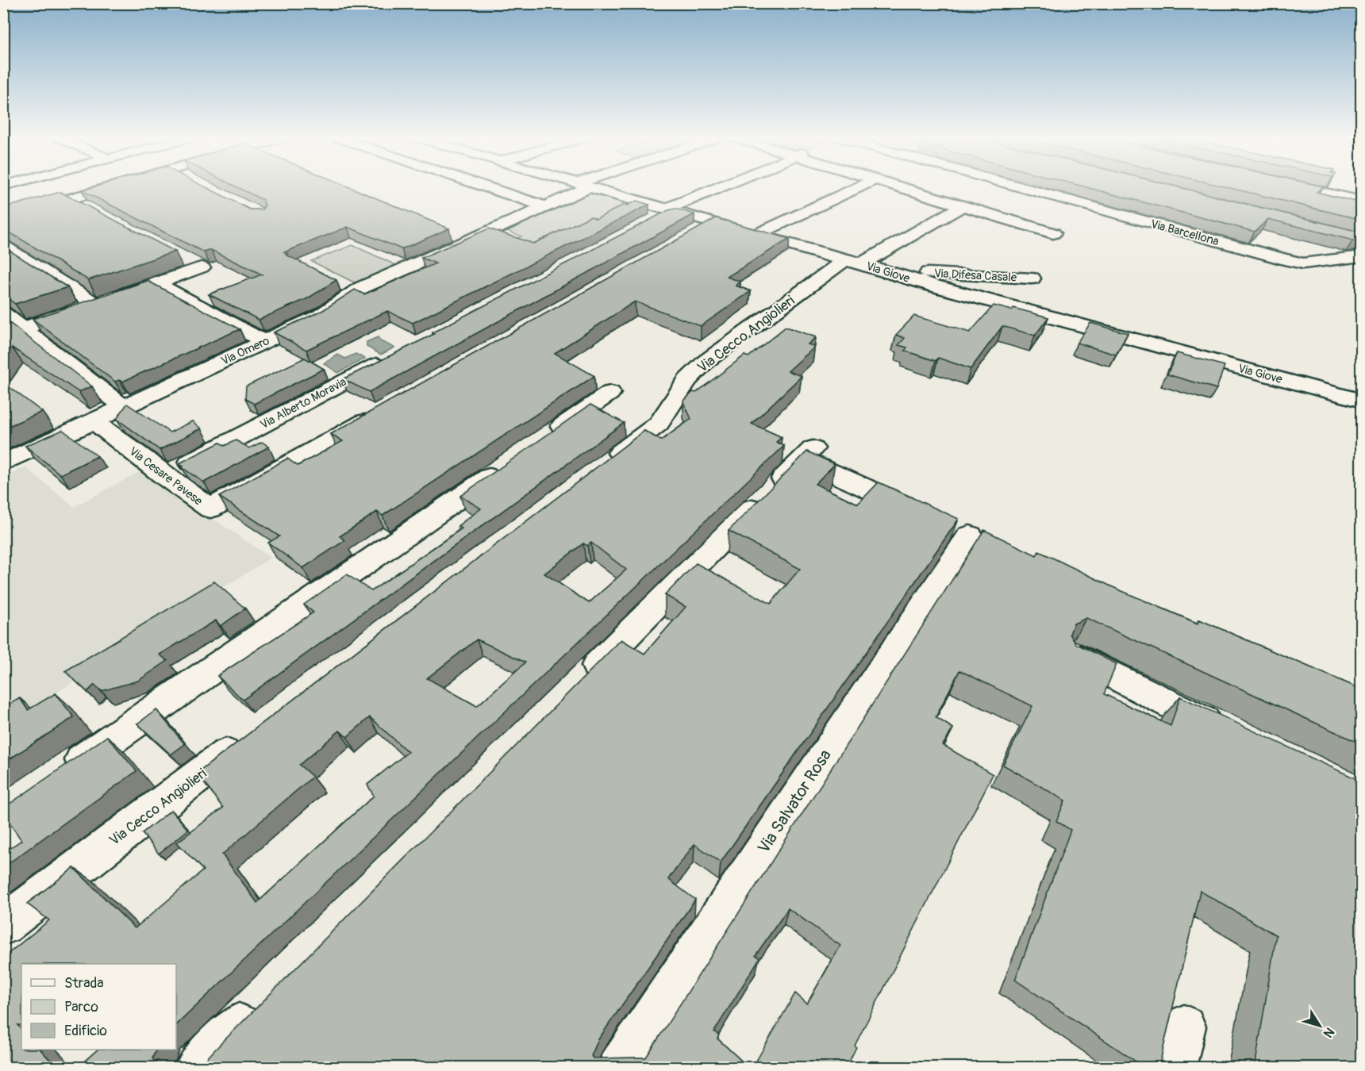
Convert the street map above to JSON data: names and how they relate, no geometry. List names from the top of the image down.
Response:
{
  "streets": {
    "street": [
      "Via Barcellona",
      "Via Giove",
      "Via Difesa Casale",
      "Via Cecco Angiolieri",
      "Via Omero",
      "Via Alberto Moravia",
      "Via Cesare Pavese",
      "Via Salvator Rosa"
    ]
  },
  "crossings": [
    ["Via Giove", "Via Difesa Casale"],
    ["Via Giove", "Via Cecco Angiolieri"],
    ["Via Difesa Casale", "Via Cecco Angiolieri"],
    ["Via Omero", "Via Cesare Pavese"],
    ["Via Alberto Moravia", "Via Cesare Pavese"]
  ],
  "legend": ["Strada", "Parco", "Edificio"],
  "north": "bottom right"
}
